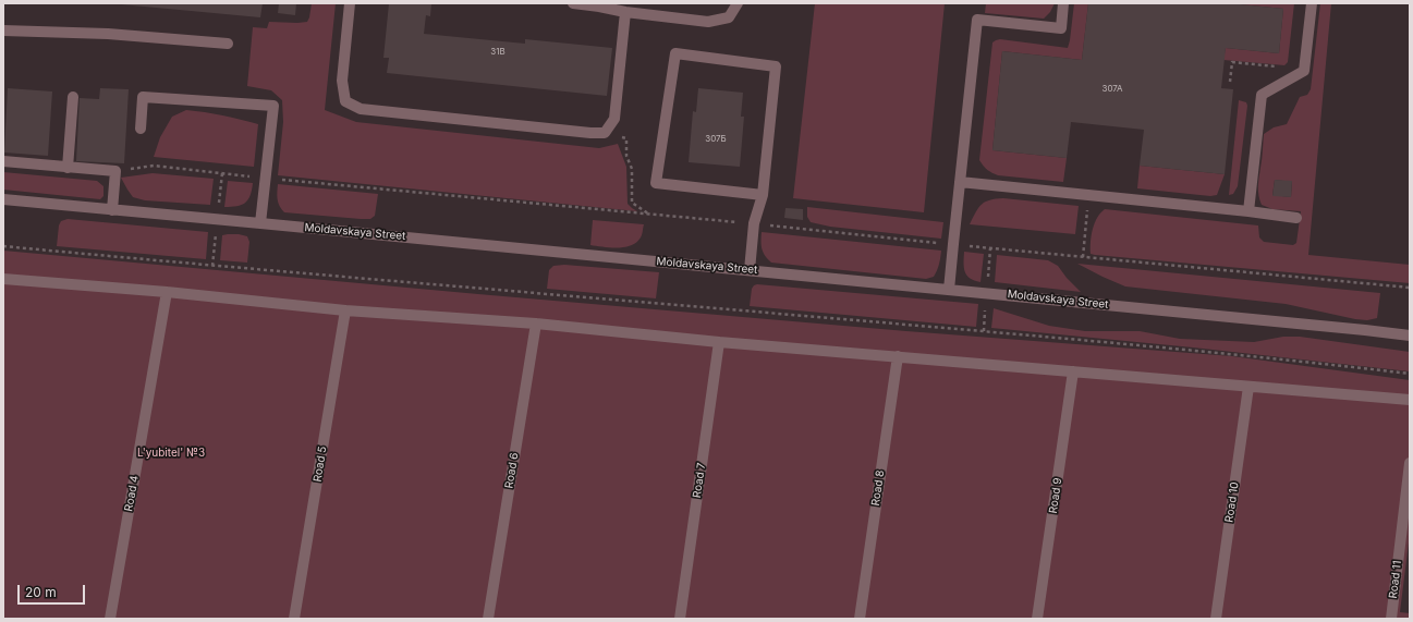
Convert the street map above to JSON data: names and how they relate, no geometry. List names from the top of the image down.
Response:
{
  "streets": {
    "street": [
      "Moldavskaya Street",
      "Road 5",
      "Road 6",
      "Road 7",
      "Road 8",
      "Road 4",
      "Road 9",
      "Road 10",
      "Road 11"
    ]
  },
  "parks": ["L'yubitel' №3"],
  "house_numbers": ["31В", "307А", "307Б"],
  "scale_bar": "20 m"
}
